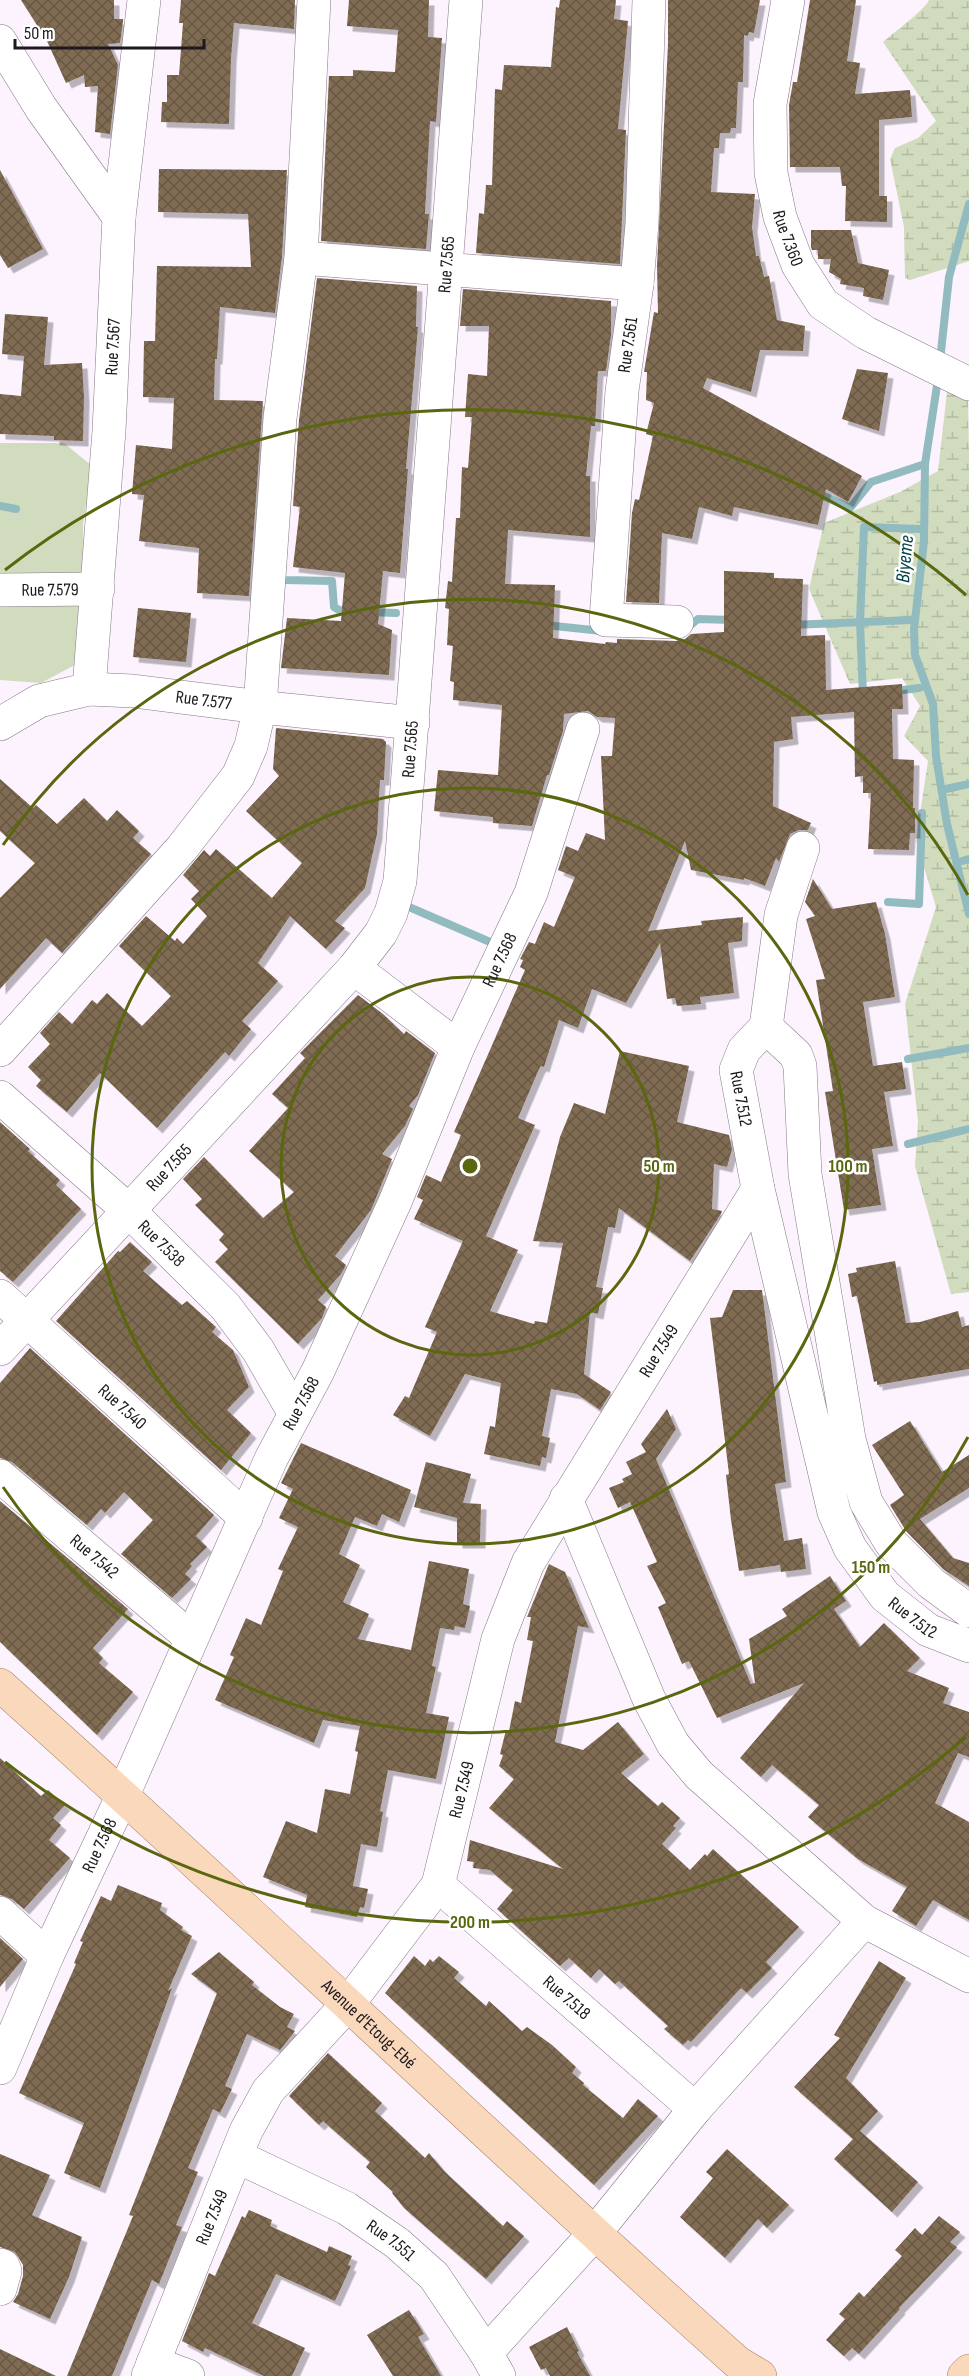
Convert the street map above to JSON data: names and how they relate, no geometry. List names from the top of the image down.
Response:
{
  "streets": {
    "main road": ["Avenue d'Etoug-Ebé"],
    "street": [
      "Rue 7.360",
      "Rue 7.565",
      "Rue 7.561",
      "Rue 7.567",
      "Rue 7.579",
      "Rue 7.577",
      "Rue 7.568",
      "Rue 7.512",
      "Rue 7.538",
      "Rue 7.549",
      "Rue 7.540",
      "Rue 7.542",
      "Rue 7.518",
      "Rue 7.551"
    ]
  },
  "crossings": [
    ["Rue 7.565", "Rue 7.577"],
    ["Rue 7.565", "Rue 7.538"],
    ["Rue 7.565", "Rue 7.540"],
    ["Rue 7.567", "Rue 7.579"],
    ["Rue 7.567", "Rue 7.577"],
    ["Rue 7.568", "Rue 7.538"],
    ["Rue 7.568", "Rue 7.540"],
    ["Rue 7.568", "Rue 7.542"],
    ["Rue 7.568", "Avenue d'Etoug-Ebé"],
    ["Rue 7.512", "Rue 7.549"],
    ["Rue 7.549", "Rue 7.518"],
    ["Rue 7.549", "Avenue d'Etoug-Ebé"],
    ["Rue 7.549", "Rue 7.551"]
  ],
  "water": ["Biyeme"],
  "scale_bar": "50 m",
  "rings": [
    "50 m",
    "100 m",
    "150 m",
    "200 m"
  ]
}
